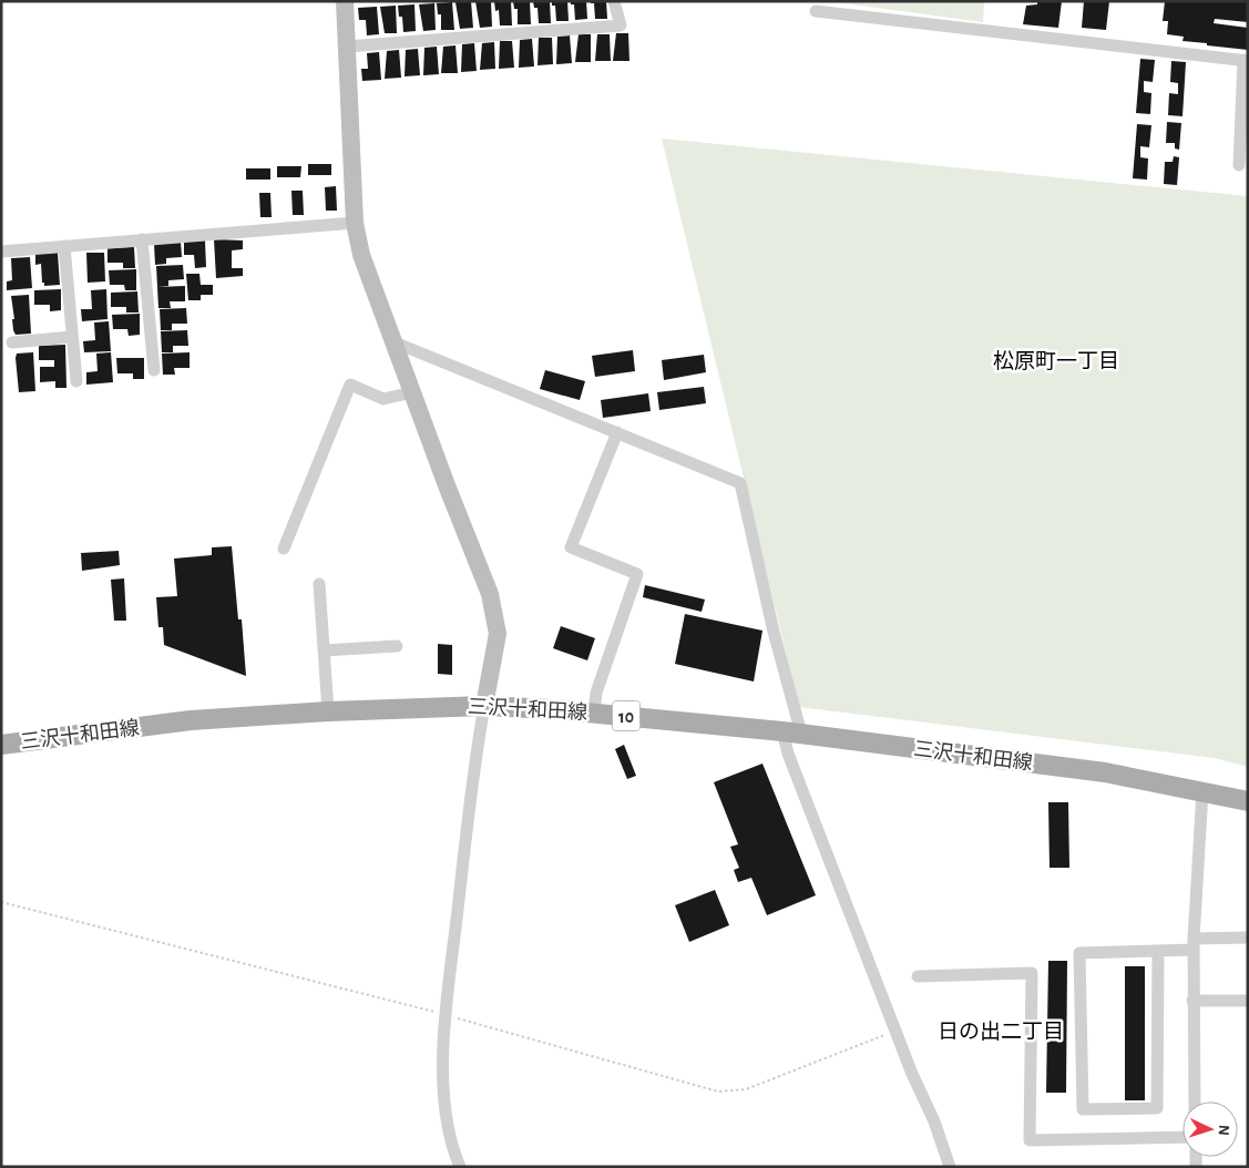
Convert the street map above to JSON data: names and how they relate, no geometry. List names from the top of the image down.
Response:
{
  "streets": {
    "main road": ["三沢十和田線", "10"]
  },
  "districts": ["松原町一丁目", "日の出二丁目"],
  "north": "right"
}
